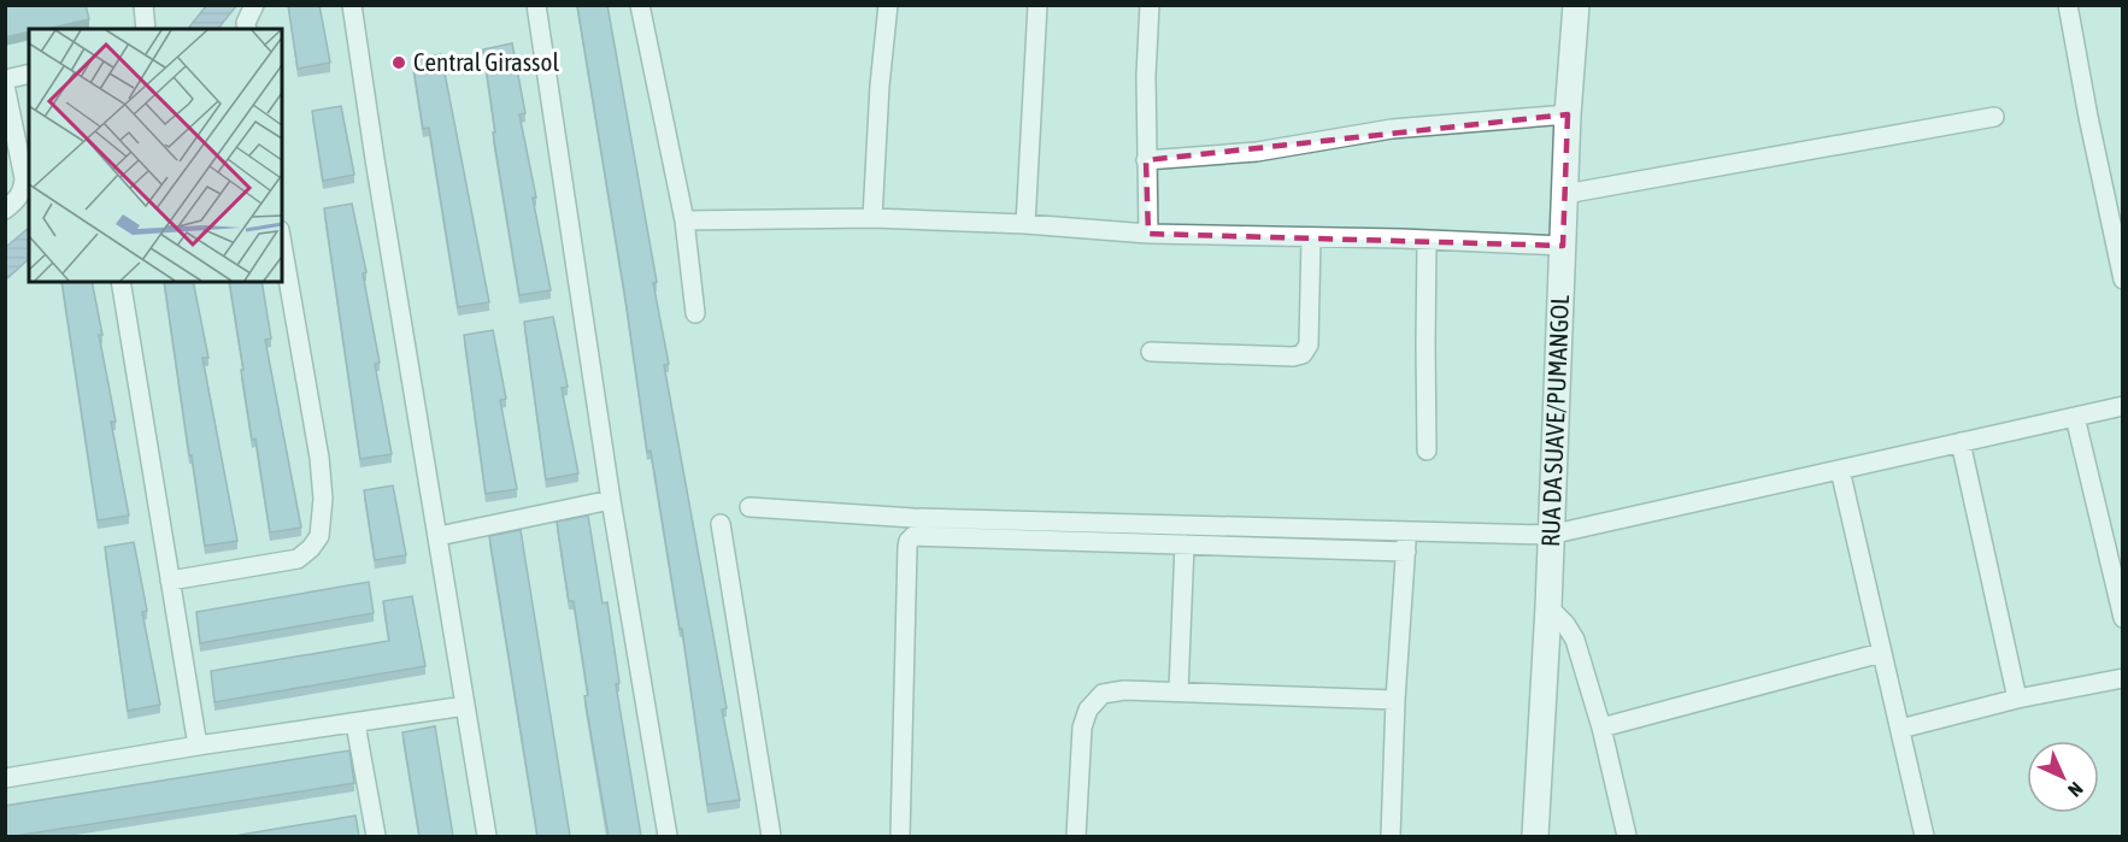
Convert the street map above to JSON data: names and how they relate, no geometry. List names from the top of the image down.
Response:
{
  "streets": {
    "street": ["RUA DA SUAVE/PUMANGOL"]
  },
  "places": ["Central Girassol"],
  "north": "bottom right"
}
